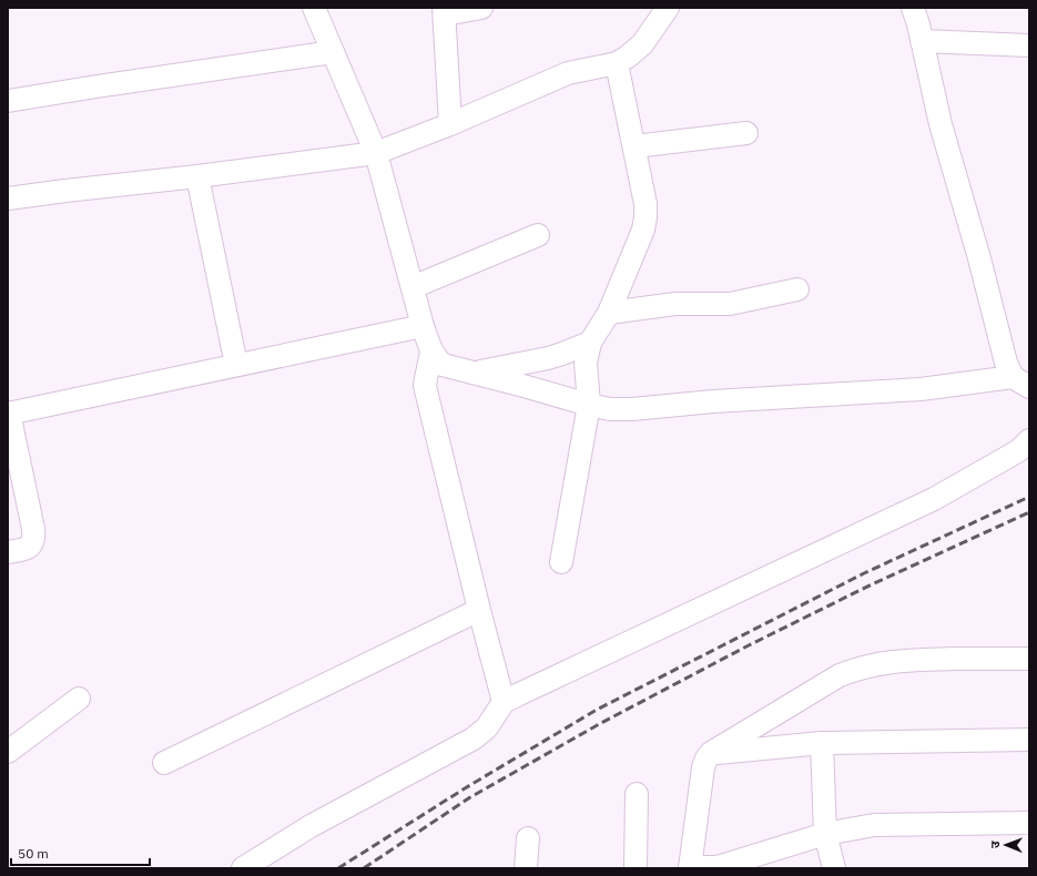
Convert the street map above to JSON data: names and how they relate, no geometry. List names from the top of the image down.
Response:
{
  "scale_bar": "50 m",
  "north": "left"
}
